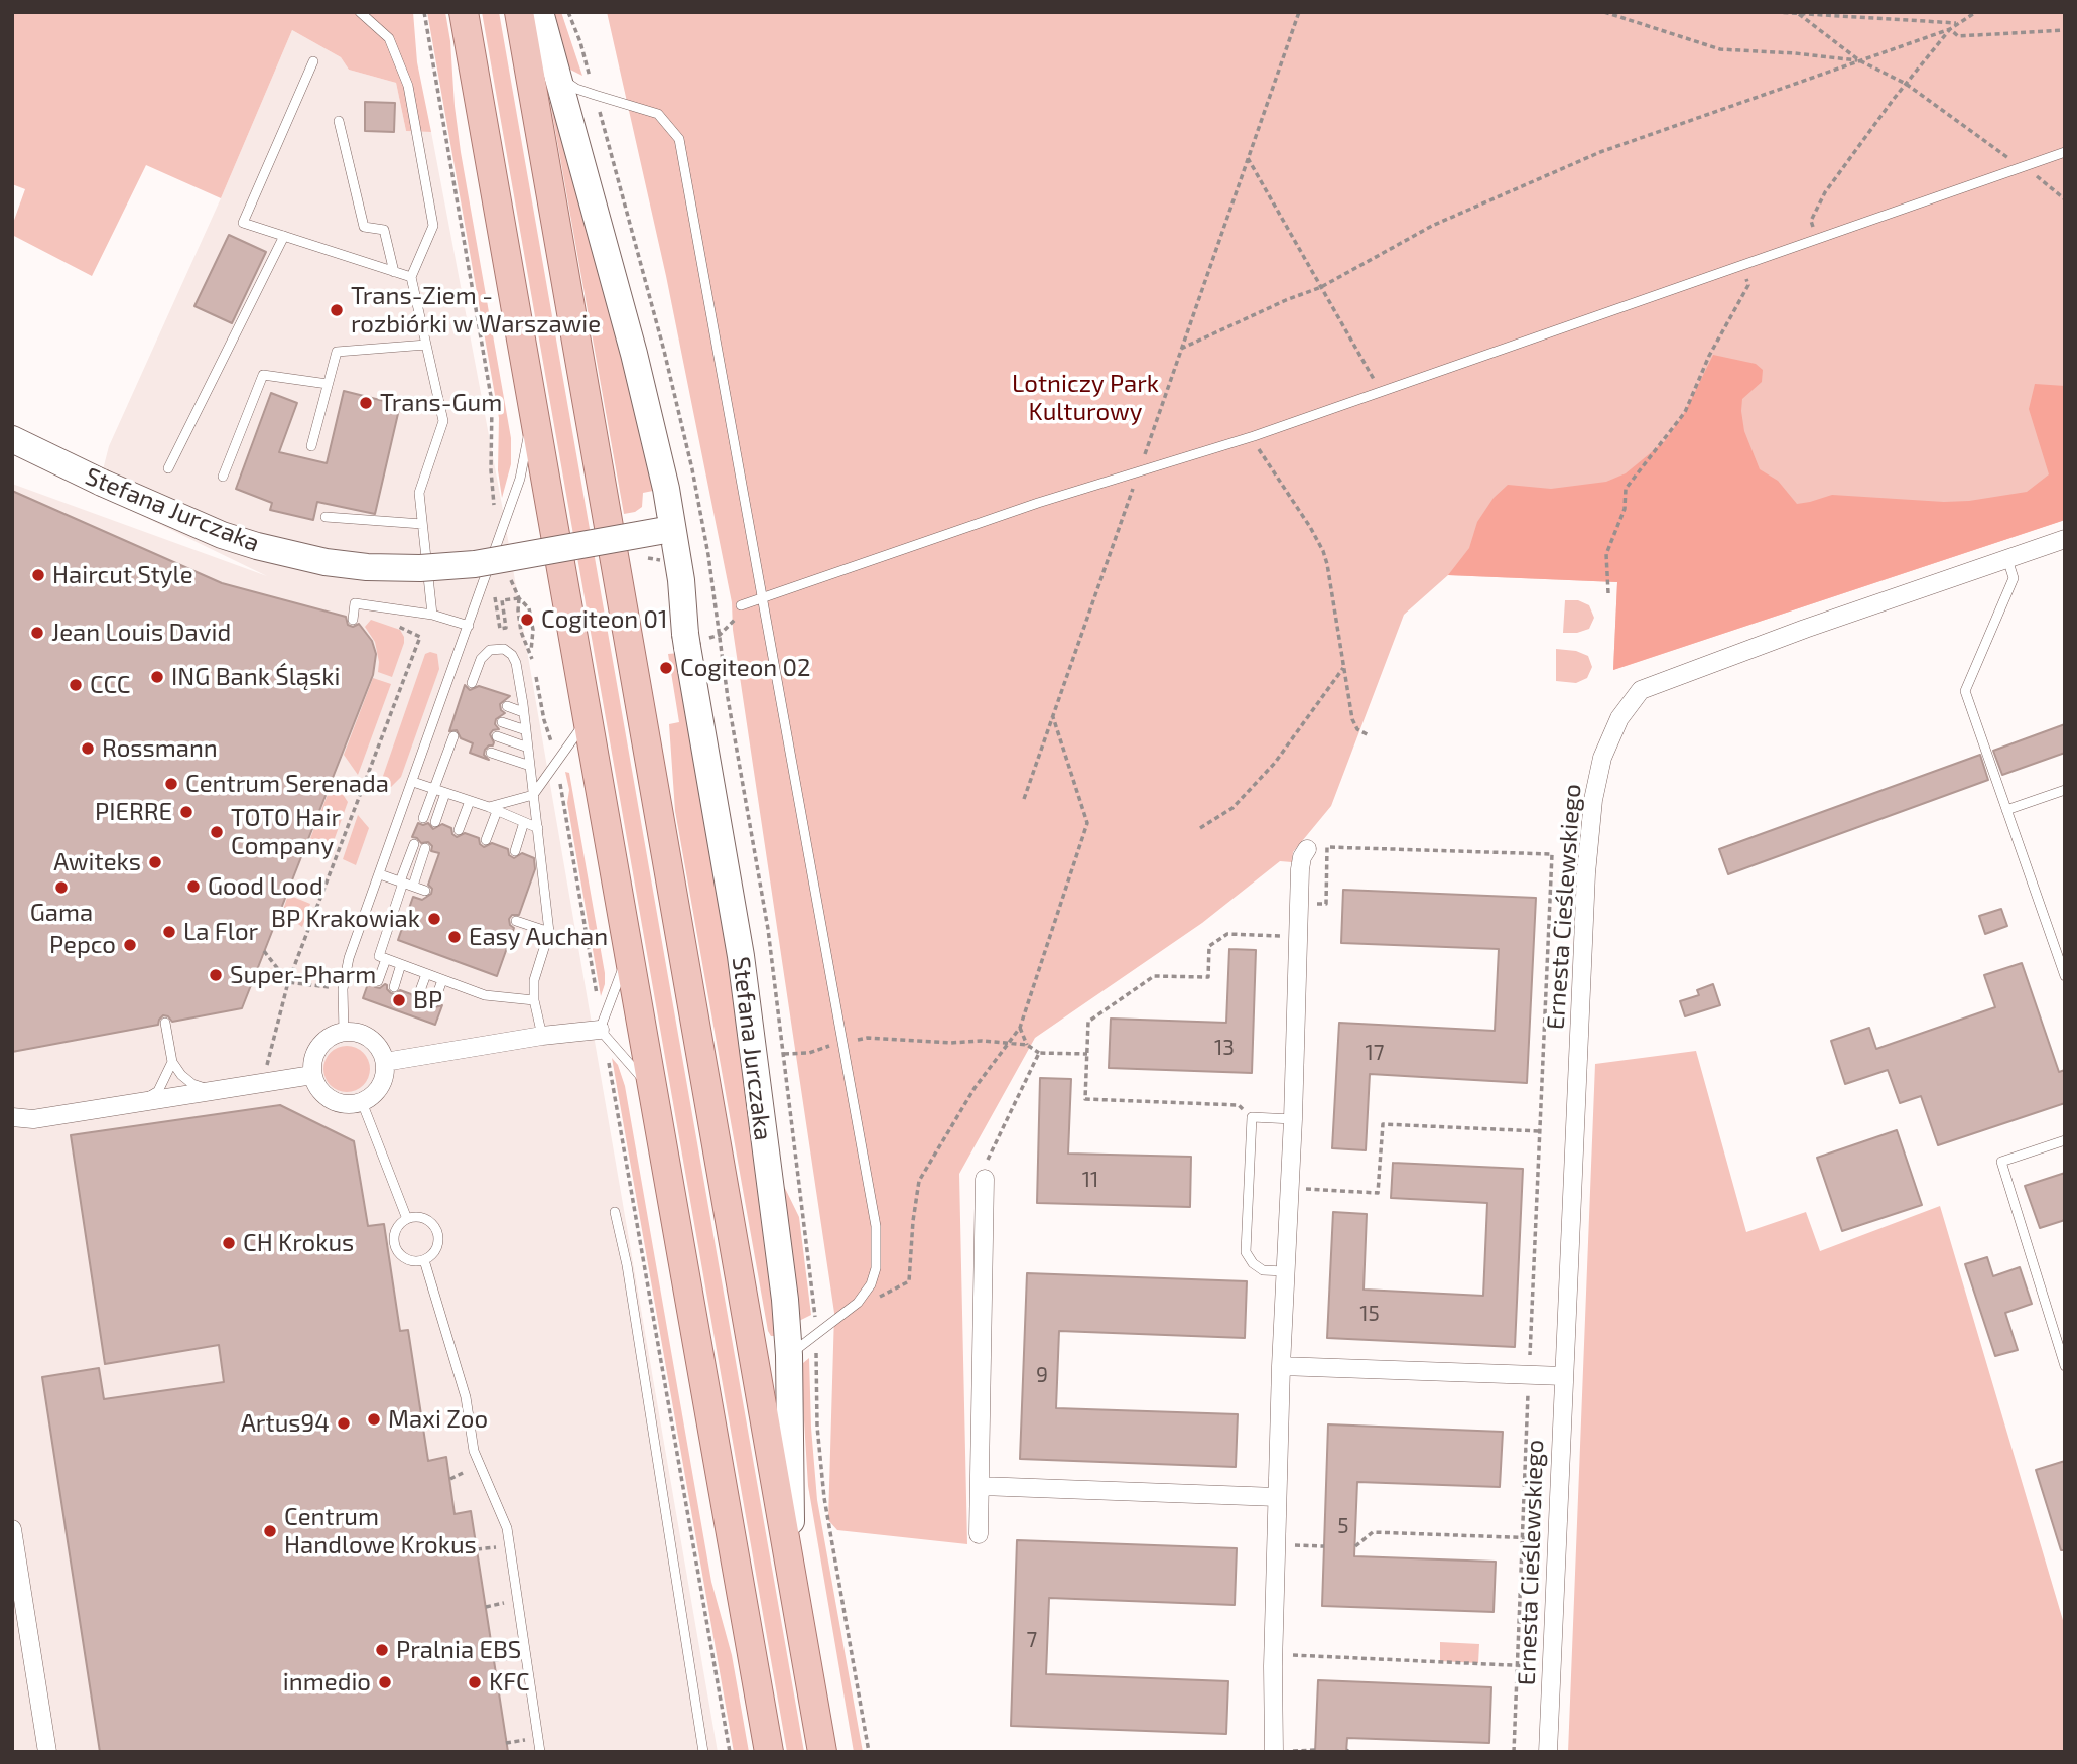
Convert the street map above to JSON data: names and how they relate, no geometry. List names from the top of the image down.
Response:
{
  "streets": {
    "street": ["Stefana Jurczaka", "Ernesta Cieślewskiego"]
  },
  "parks": ["Lotniczy Park Kulturowy"],
  "places": [
    "Trans-Ziem - rozbiórki w Warszawie",
    "Trans-Gum",
    "Haircut Style",
    "Cogiteon 01",
    "Jean Louis David",
    "Cogiteon 02",
    "ING Bank Śląski",
    "CCC",
    "Rossmann",
    "Centrum Serenada",
    "PIERRE",
    "TOTO Hair Company",
    "Awiteks",
    "Good Lood",
    "Gama",
    "BP Krakowiak",
    "La Flor",
    "Easy Auchan",
    "Pepco",
    "Super-Pharm",
    "BP",
    "CH Krokus",
    "Maxi Zoo",
    "Artus94",
    "Centrum Handlowe Krokus",
    "Pralnia EBS",
    "inmedio",
    "KFC"
  ],
  "house_numbers": [
    "13",
    "17",
    "11",
    "15",
    "9",
    "5",
    "7"
  ]
}
